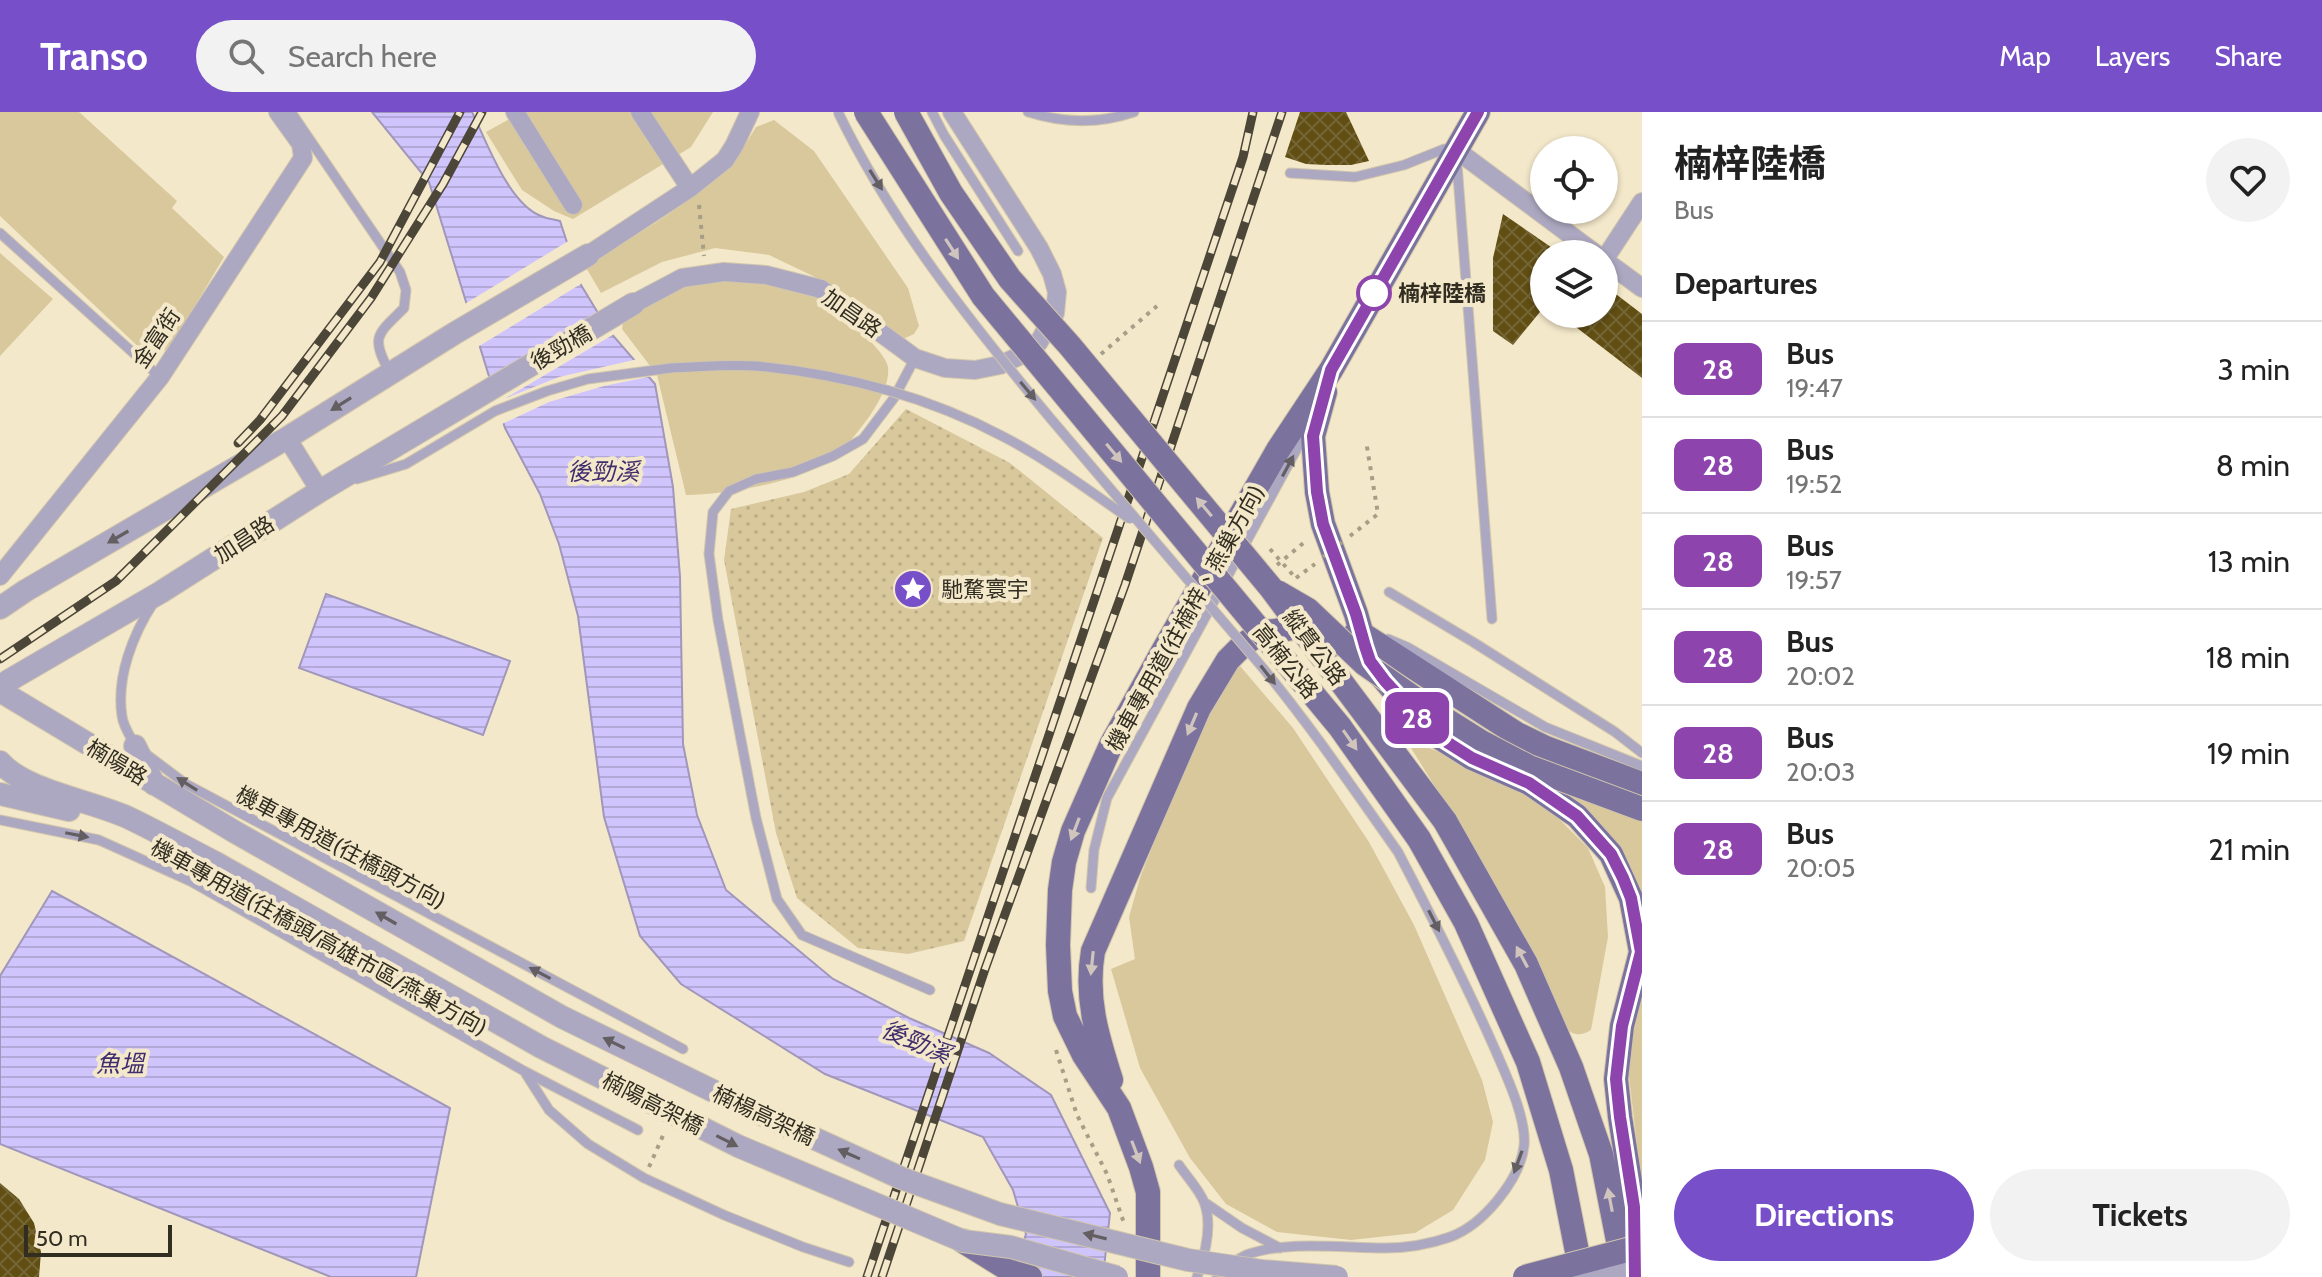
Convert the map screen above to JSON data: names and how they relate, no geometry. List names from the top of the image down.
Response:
{
  "streets": {
    "main road": ["縱貫公路", "高楠公路"],
    "street": [
      "加昌路",
      "金富街",
      "後勁橋",
      "楠陽路",
      "楠陽高架橋",
      "楠楊高架橋"
    ],
    "lane": ["機車專用道(往楠梓、燕巢方向)", "機車專用道(往橋頭方向)", "機車專用道(往橋頭/高雄市區/燕巢方向)"]
  },
  "crossings": [
    ["加昌路", "後勁橋"],
    ["加昌路", "楠陽路"],
    ["縱貫公路", "高楠公路"],
    ["楠陽路", "楠楊高架橋"]
  ],
  "one_way": [
    "機車專用道(往楠梓、燕巢方向)",
    "機車專用道(往橋頭方向)",
    "機車專用道(往橋頭/高雄市區/燕巢方向)",
    "楠陽高架橋",
    "楠楊高架橋"
  ],
  "water": ["後勁溪", "魚塭"],
  "places": {
    "other": ["楠梓陸橋"],
    "place": ["馳騖寰宇"]
  },
  "lines": ["bus line 28"],
  "scale_bar": "50 m",
  "page": {
    "header": "Transo",
    "search": "Search here",
    "nav": ["Map", "Layers", "Share"],
    "on_map": "28",
    "heading": [
      ["楠梓陸橋", "Bus"],
      "Departures"
    ],
    "list": [
      {
        "mark": "28",
        "name": "Bus",
        "note": "19:47",
        "value": "3 min"
      },
      {
        "mark": "28",
        "name": "Bus",
        "note": "19:52",
        "value": "8 min"
      },
      {
        "mark": "28",
        "name": "Bus",
        "note": "19:57",
        "value": "13 min"
      },
      {
        "mark": "28",
        "name": "Bus",
        "note": "20:02",
        "value": "18 min"
      },
      {
        "mark": "28",
        "name": "Bus",
        "note": "20:03",
        "value": "19 min"
      },
      {
        "mark": "28",
        "name": "Bus",
        "note": "20:05",
        "value": "21 min"
      }
    ],
    "buttons": ["Directions", "Tickets"],
    "scale": "50 m"
  }
}
